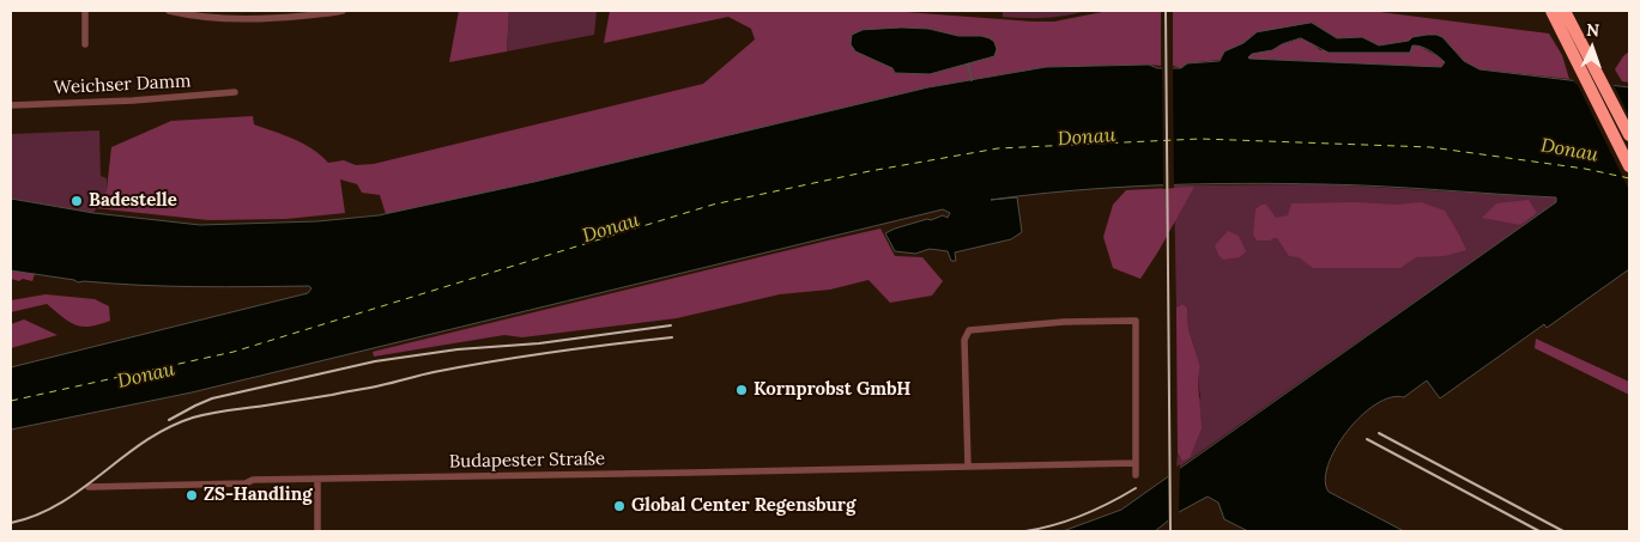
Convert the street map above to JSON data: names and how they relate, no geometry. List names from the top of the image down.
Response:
{
  "streets": {
    "street": ["Weichser Damm", "Budapester Straße"]
  },
  "water": ["Donau"],
  "places": [
    "Badestelle",
    "Kornprobst GmbH",
    "ZS-Handling",
    "Global Center Regensburg"
  ],
  "north": "top"
}
